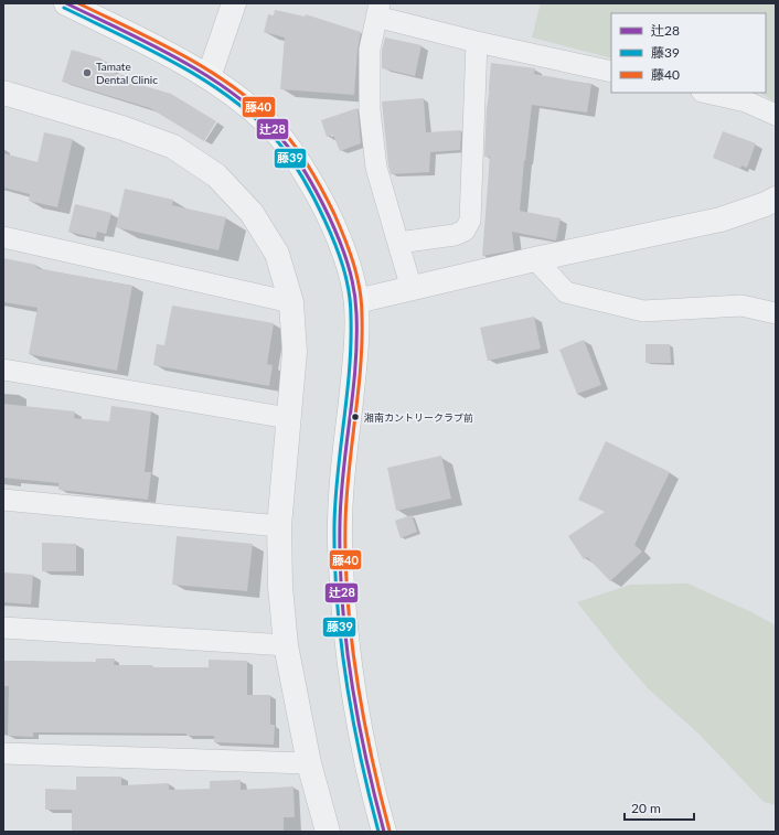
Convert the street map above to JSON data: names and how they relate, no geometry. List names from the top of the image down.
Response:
{
  "places": ["Tamate Dental Clinic", "湘南カントリークラブ前"],
  "lines": ["transit line 辻28", "transit line 藤40", "transit line 藤39"],
  "legend": ["辻28", "藤39", "藤40"],
  "scale_bar": "20 m"
}
